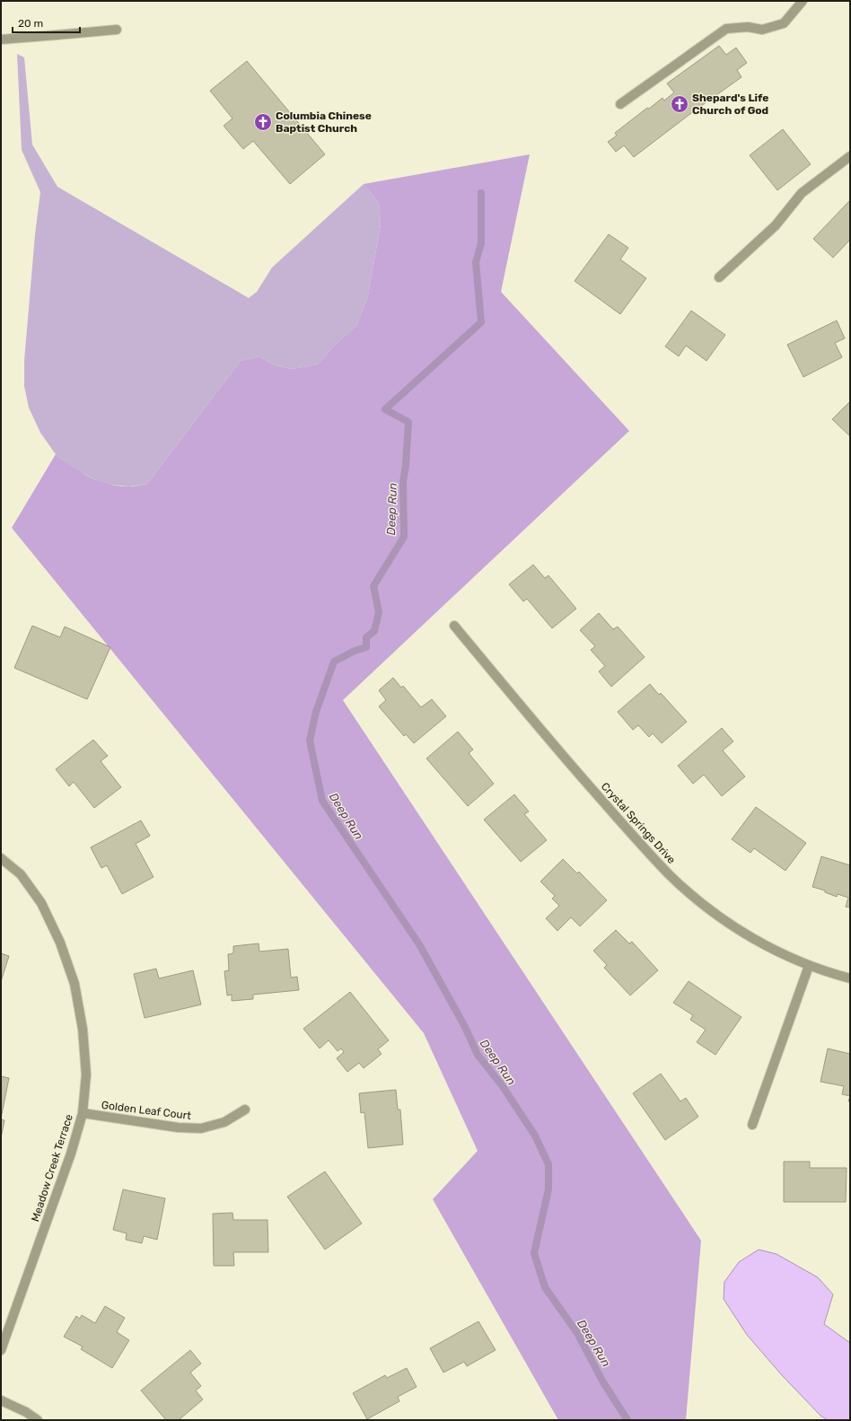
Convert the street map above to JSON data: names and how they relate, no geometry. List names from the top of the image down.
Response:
{
  "streets": {
    "street": ["Crystal Springs Drive", "Golden Leaf Court", "Meadow Creek Terrace"]
  },
  "crossings": [
    ["Golden Leaf Court", "Meadow Creek Terrace"]
  ],
  "water": ["Deep Run"],
  "places": {
    "church": ["Shepard's Life Church of God", "Columbia Chinese Baptist Church"]
  },
  "scale_bar": "20 m"
}
